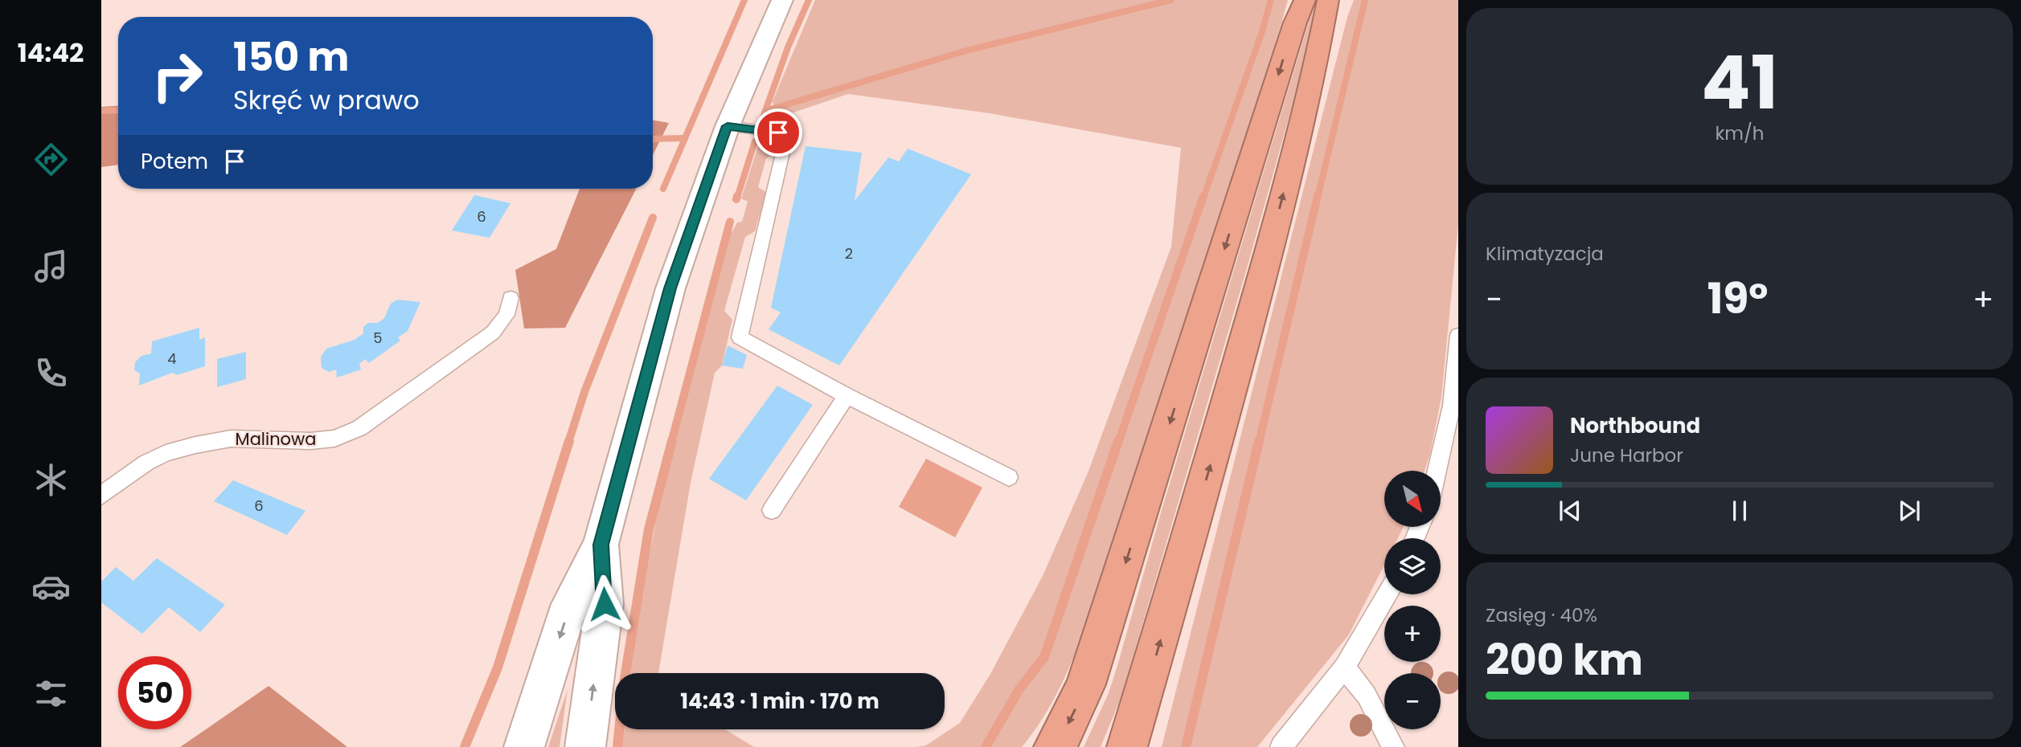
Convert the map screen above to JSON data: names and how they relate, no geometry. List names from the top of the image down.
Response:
{
  "streets": {
    "lane": ["Malinowa"]
  },
  "house_numbers": [
    "6",
    "2",
    "5",
    "4",
    "6"
  ],
  "north": "bottom right",
  "page": {
    "tabs": "14:42",
    "tile": [
      ["41", "km/h"],
      "Klimatyzacja",
      ["Zasięg · 40%", "200 km"]
    ],
    "turn": ["150 m", "Skręć w prawo"],
    "then": "Potem",
    "heat": ["−", "19°", "+"],
    "song": ["Northbound", "June Harbor"],
    "map_buttons": ["+", "−"],
    "limit": "50",
    "trip": "14:43 · 1 min · 170 m"
  }
}
